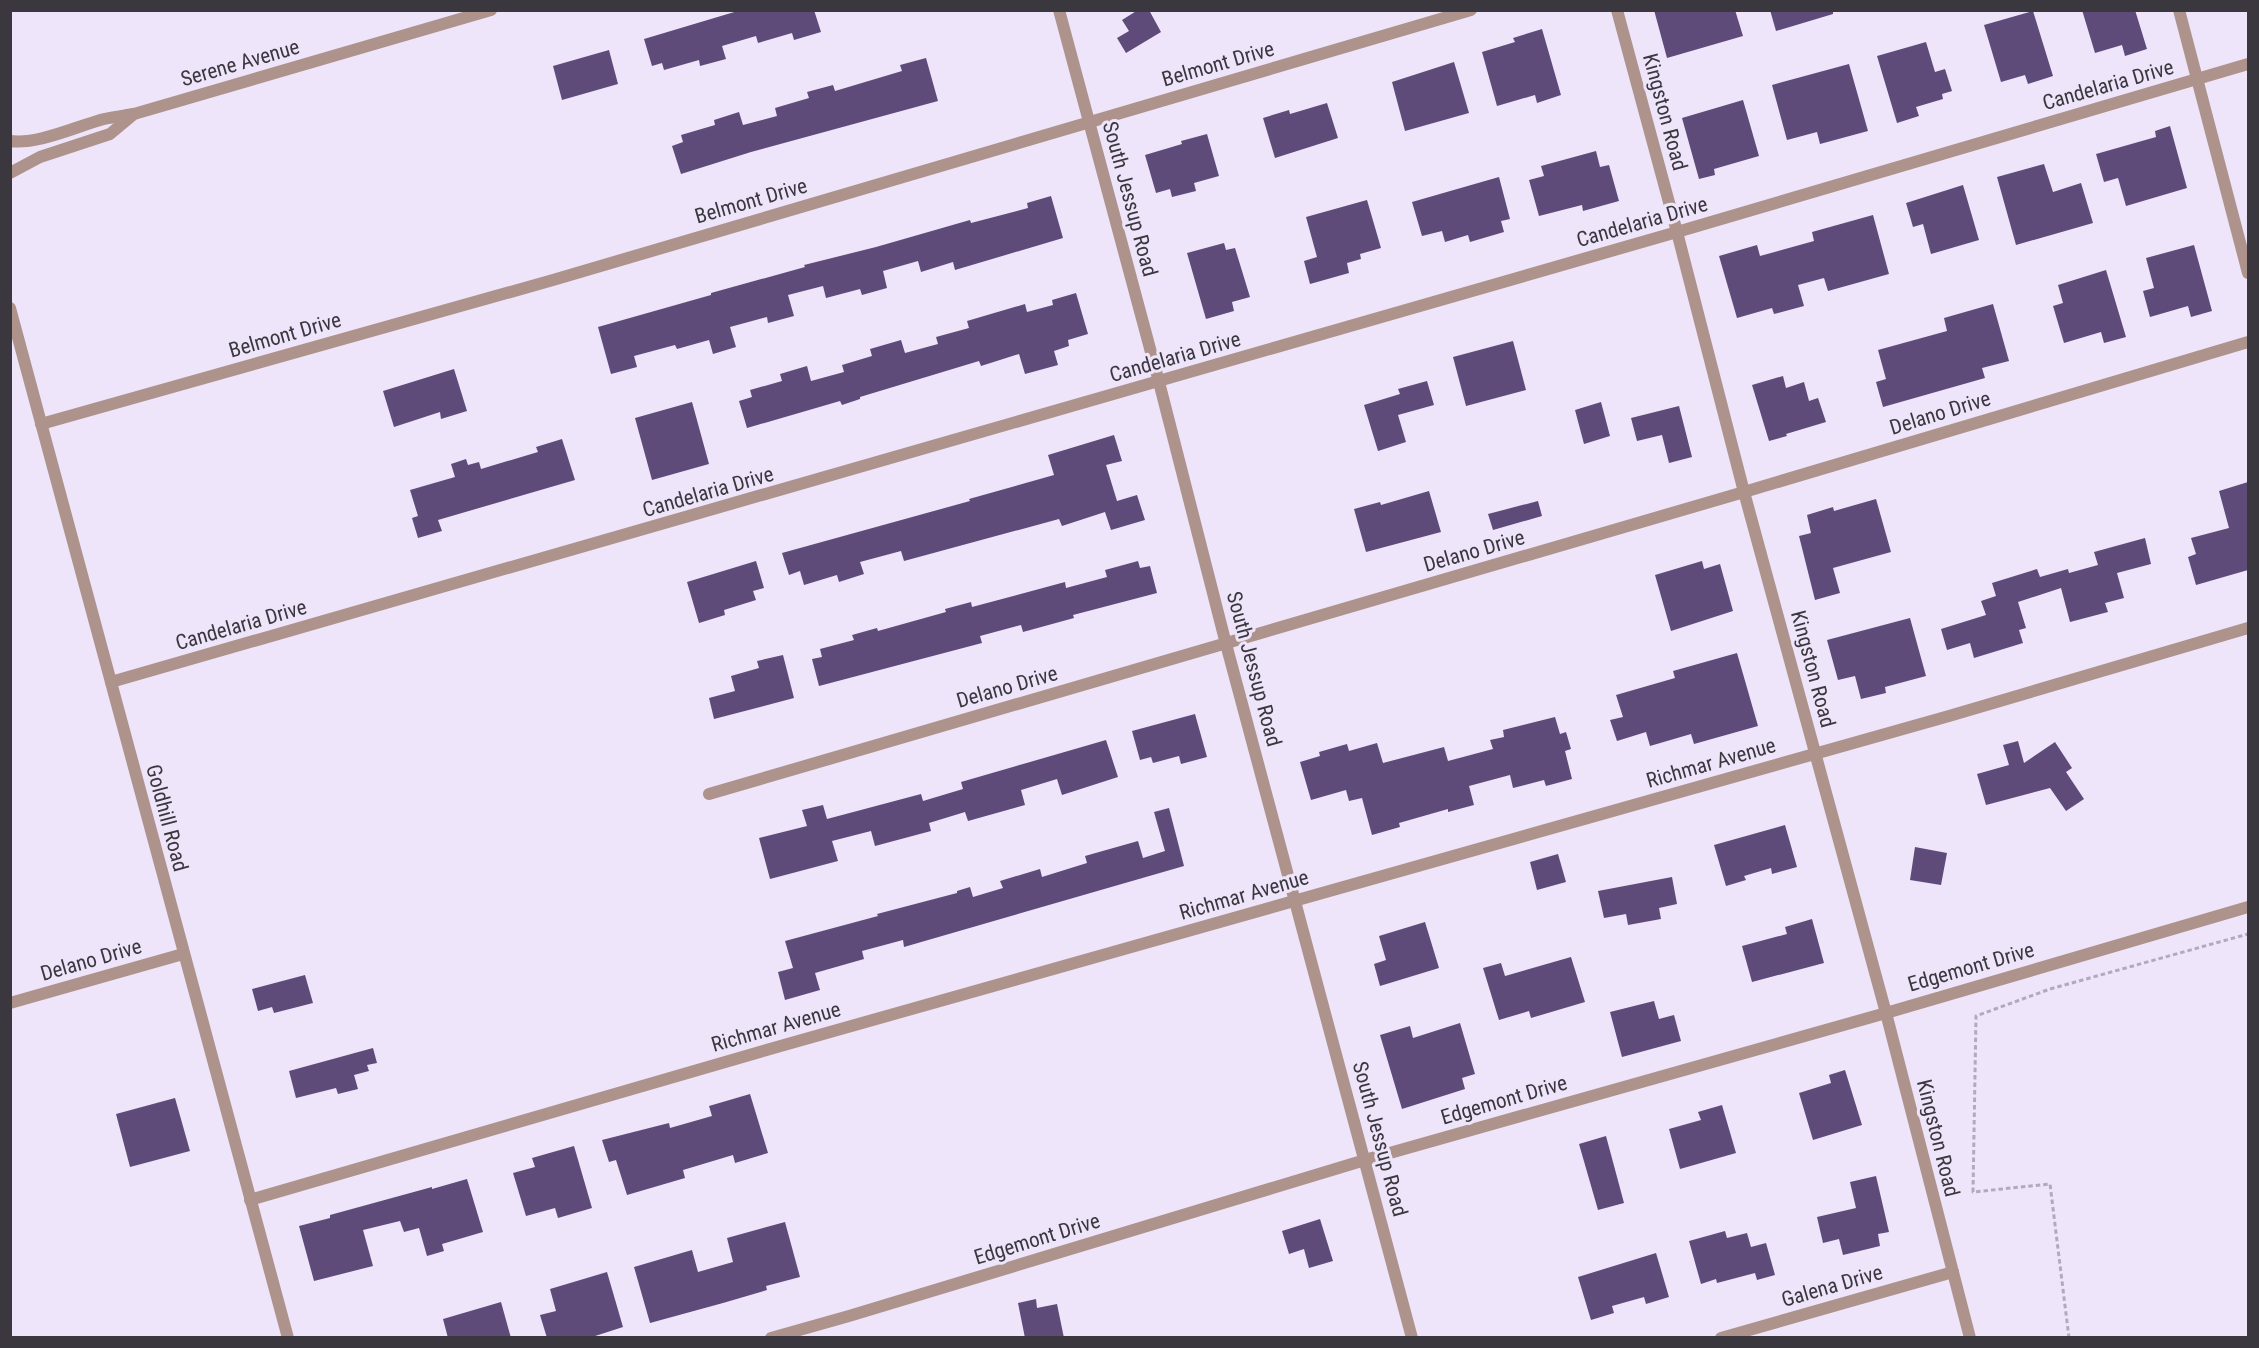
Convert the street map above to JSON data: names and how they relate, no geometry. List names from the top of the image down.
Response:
{
  "streets": {
    "street": [
      "Serene Avenue",
      "Belmont Drive",
      "Candelaria Drive",
      "Kingston Road",
      "South Jessup Road",
      "Delano Drive",
      "Richmar Avenue",
      "Goldhill Road",
      "Edgemont Drive",
      "Galena Drive"
    ]
  },
  "crossings": [
    ["Belmont Drive", "South Jessup Road"],
    ["Belmont Drive", "Goldhill Road"],
    ["Candelaria Drive", "Kingston Road"],
    ["Candelaria Drive", "South Jessup Road"],
    ["Candelaria Drive", "Goldhill Road"],
    ["Kingston Road", "Delano Drive"],
    ["Kingston Road", "Richmar Avenue"],
    ["Kingston Road", "Edgemont Drive"],
    ["Kingston Road", "Galena Drive"],
    ["South Jessup Road", "Delano Drive"],
    ["South Jessup Road", "Richmar Avenue"],
    ["South Jessup Road", "Edgemont Drive"],
    ["Delano Drive", "Goldhill Road"],
    ["Richmar Avenue", "Goldhill Road"]
  ]
}
